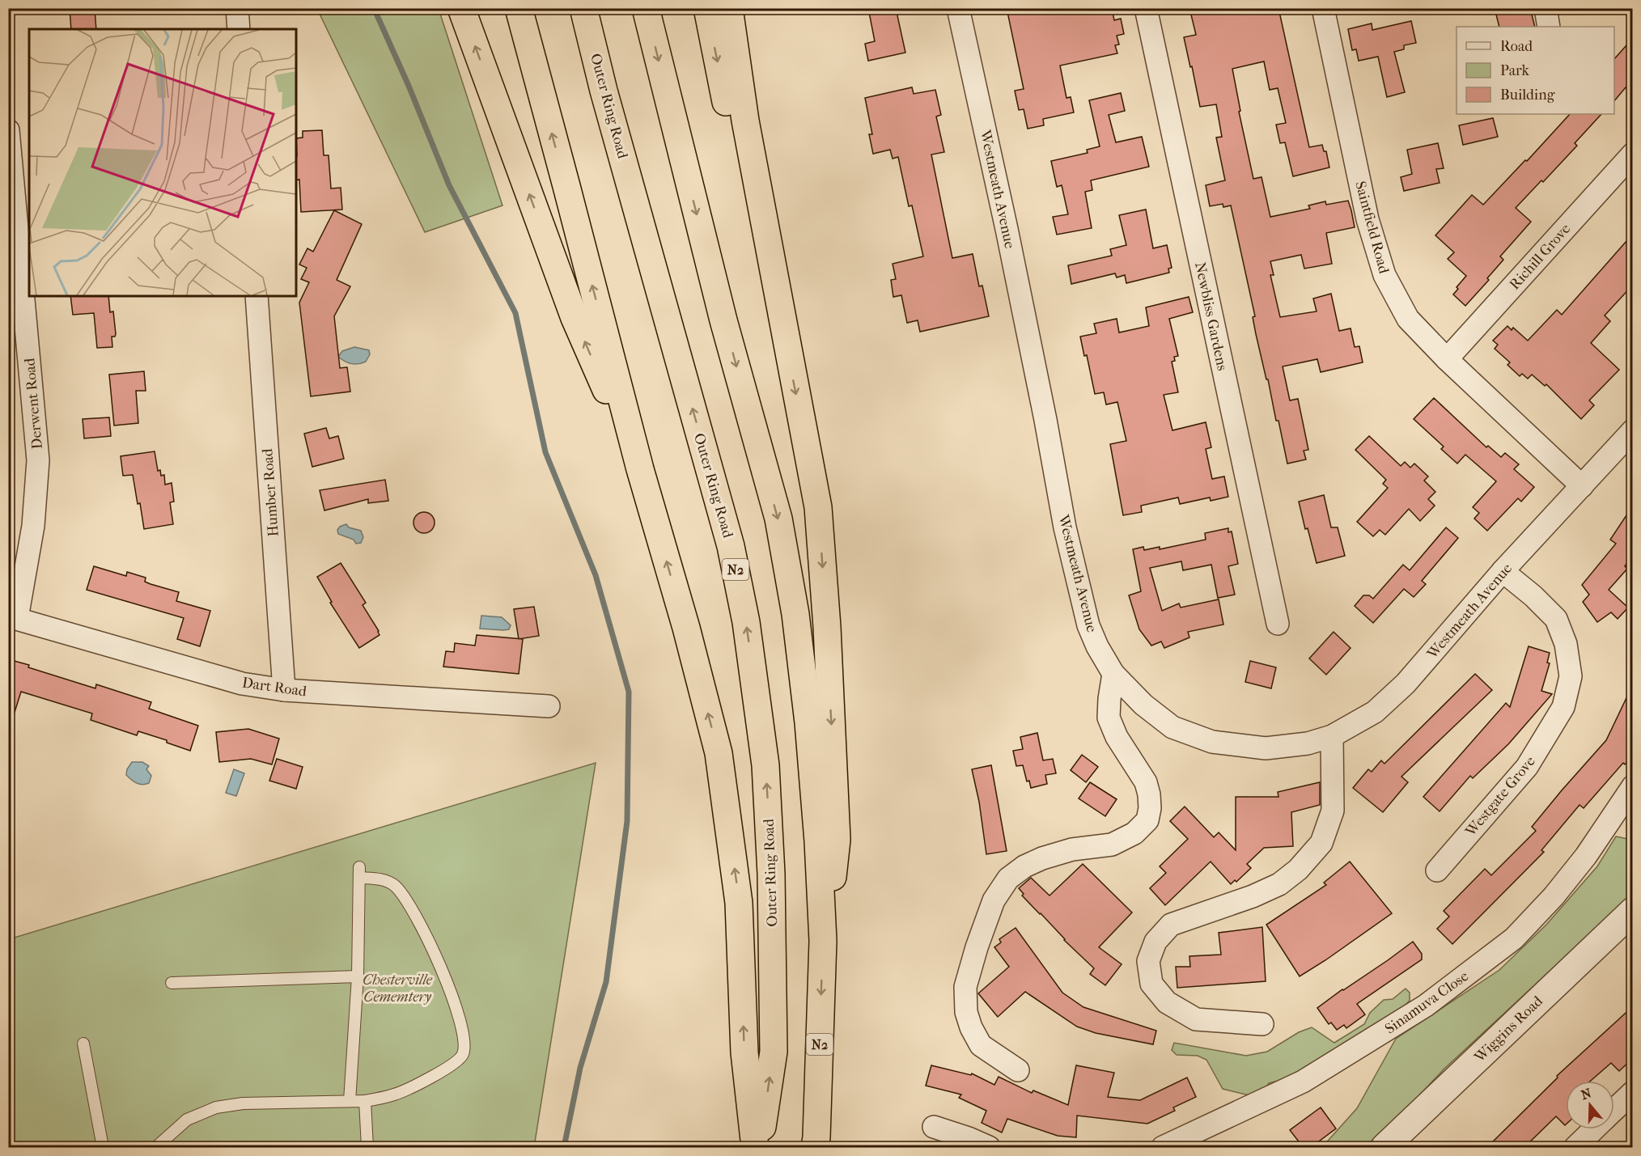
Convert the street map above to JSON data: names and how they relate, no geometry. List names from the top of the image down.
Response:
{
  "streets": {
    "highway": ["Outer Ring Road", "N2"],
    "street": [
      "Westmeath Avenue",
      "Saintfield Road",
      "Richill Grove",
      "Newbliss Gardens",
      "Derwent Road",
      "Humber Road",
      "Dart Road",
      "Westgate Grove",
      "Sinamuva Close",
      "Wiggins Road"
    ]
  },
  "crossings": [
    ["Westmeath Avenue", "Saintfield Road"],
    ["Westmeath Avenue", "Westgate Grove"],
    ["Saintfield Road", "Richill Grove"],
    ["Derwent Road", "Dart Road"],
    ["Humber Road", "Dart Road"]
  ],
  "parks": ["Chesterville Cememtery"],
  "legend": ["Road", "Park", "Building"],
  "north": "top"
}
